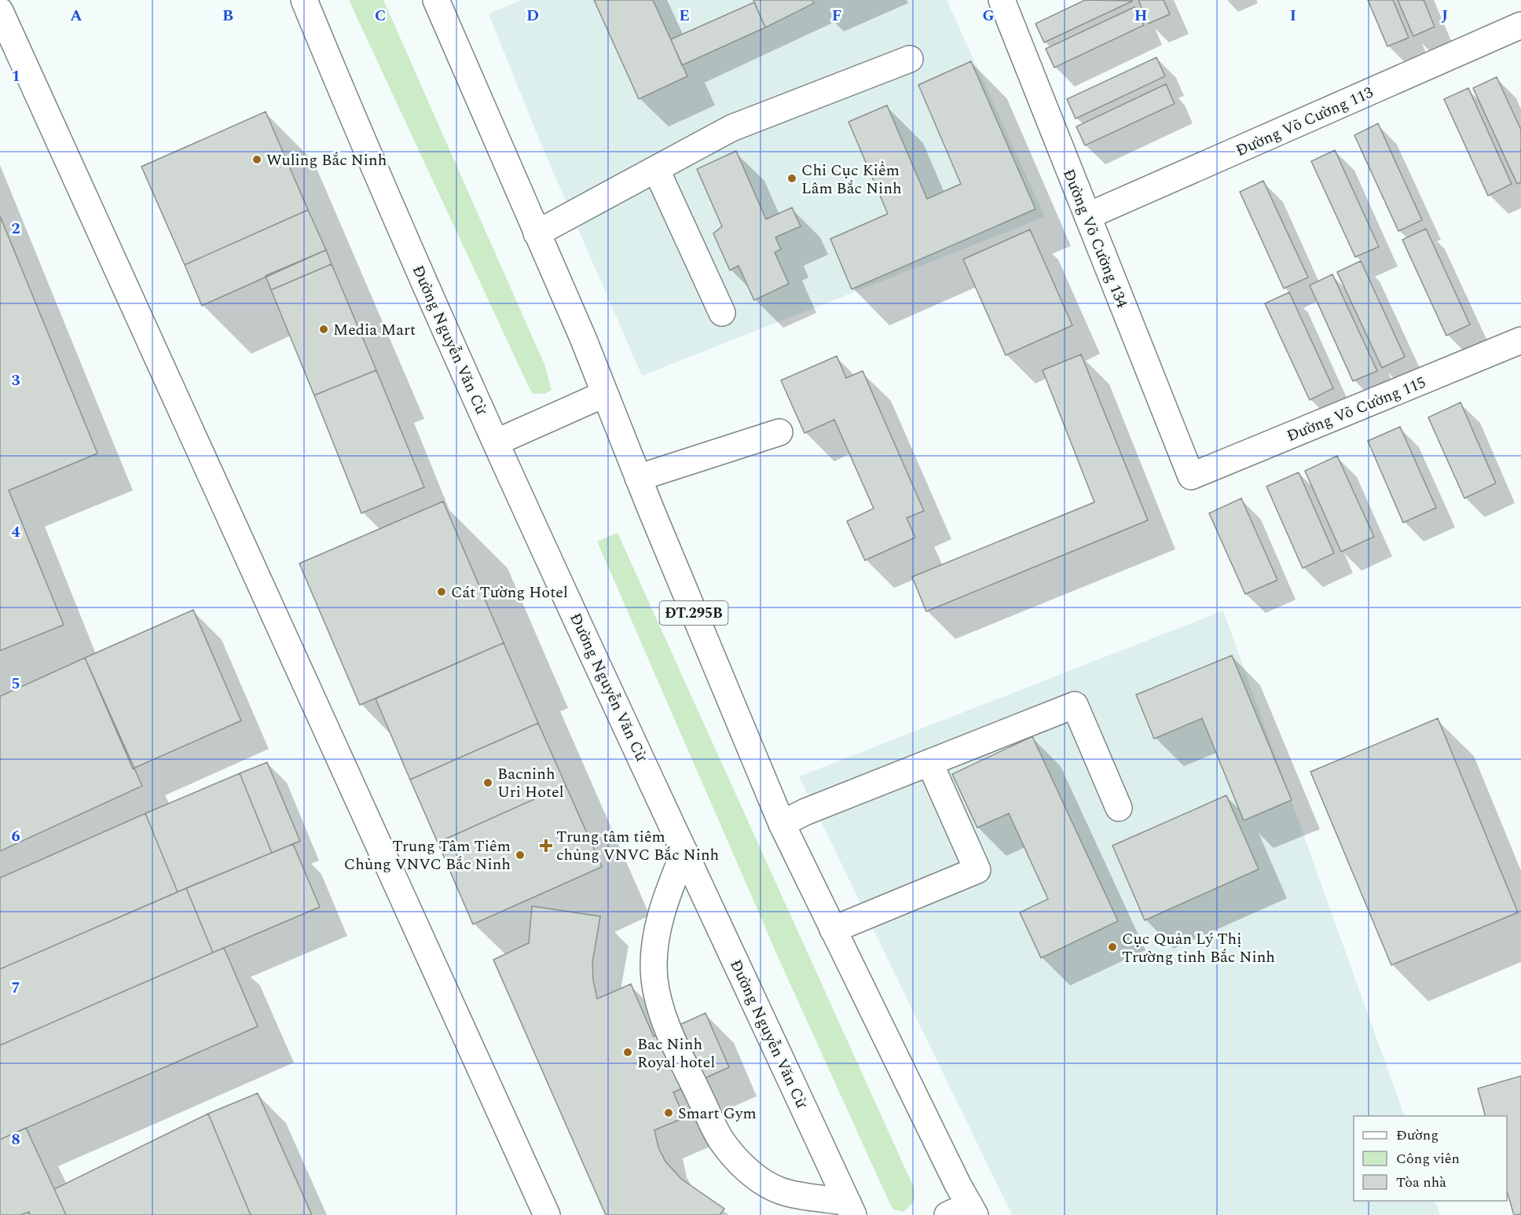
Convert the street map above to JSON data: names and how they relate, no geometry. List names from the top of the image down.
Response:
{
  "streets": {
    "main road": [
      "Đường Võ Cường 113",
      "Đường Võ Cường 134",
      "Đường Nguyễn Văn Cừ",
      "Đường Võ Cường 115",
      "ĐT.295B"
    ]
  },
  "crossings": [
    ["Đường Võ Cường 113", "Đường Võ Cường 134"],
    ["Đường Võ Cường 134", "Đường Võ Cường 115"]
  ],
  "places": {
    "other": [
      "Wuling Bắc Ninh",
      "Chi Cục Kiểm Lâm Bắc Ninh",
      "Media Mart",
      "Cát Tường Hotel",
      "Bacninh Uri Hotel",
      "Trung Tâm Tiêm Chủng VNVC Bắc Ninh",
      "Cục Quản Lý Thị Trường tỉnh Bắc Ninh",
      "Bac Ninh Royal hotel",
      "Smart Gym"
    ],
    "health": ["Trung tâm tiêm chủng VNVC Bắc Ninh"]
  },
  "legend": ["Đường", "Công viên", "Tòa nhà"],
  "grid": {
    "columns": [
      "A",
      "B",
      "C",
      "D",
      "E",
      "F",
      "G",
      "H",
      "I",
      "J"
    ],
    "rows": [
      "1",
      "2",
      "3",
      "4",
      "5",
      "6",
      "7",
      "8"
    ]
  }
}
